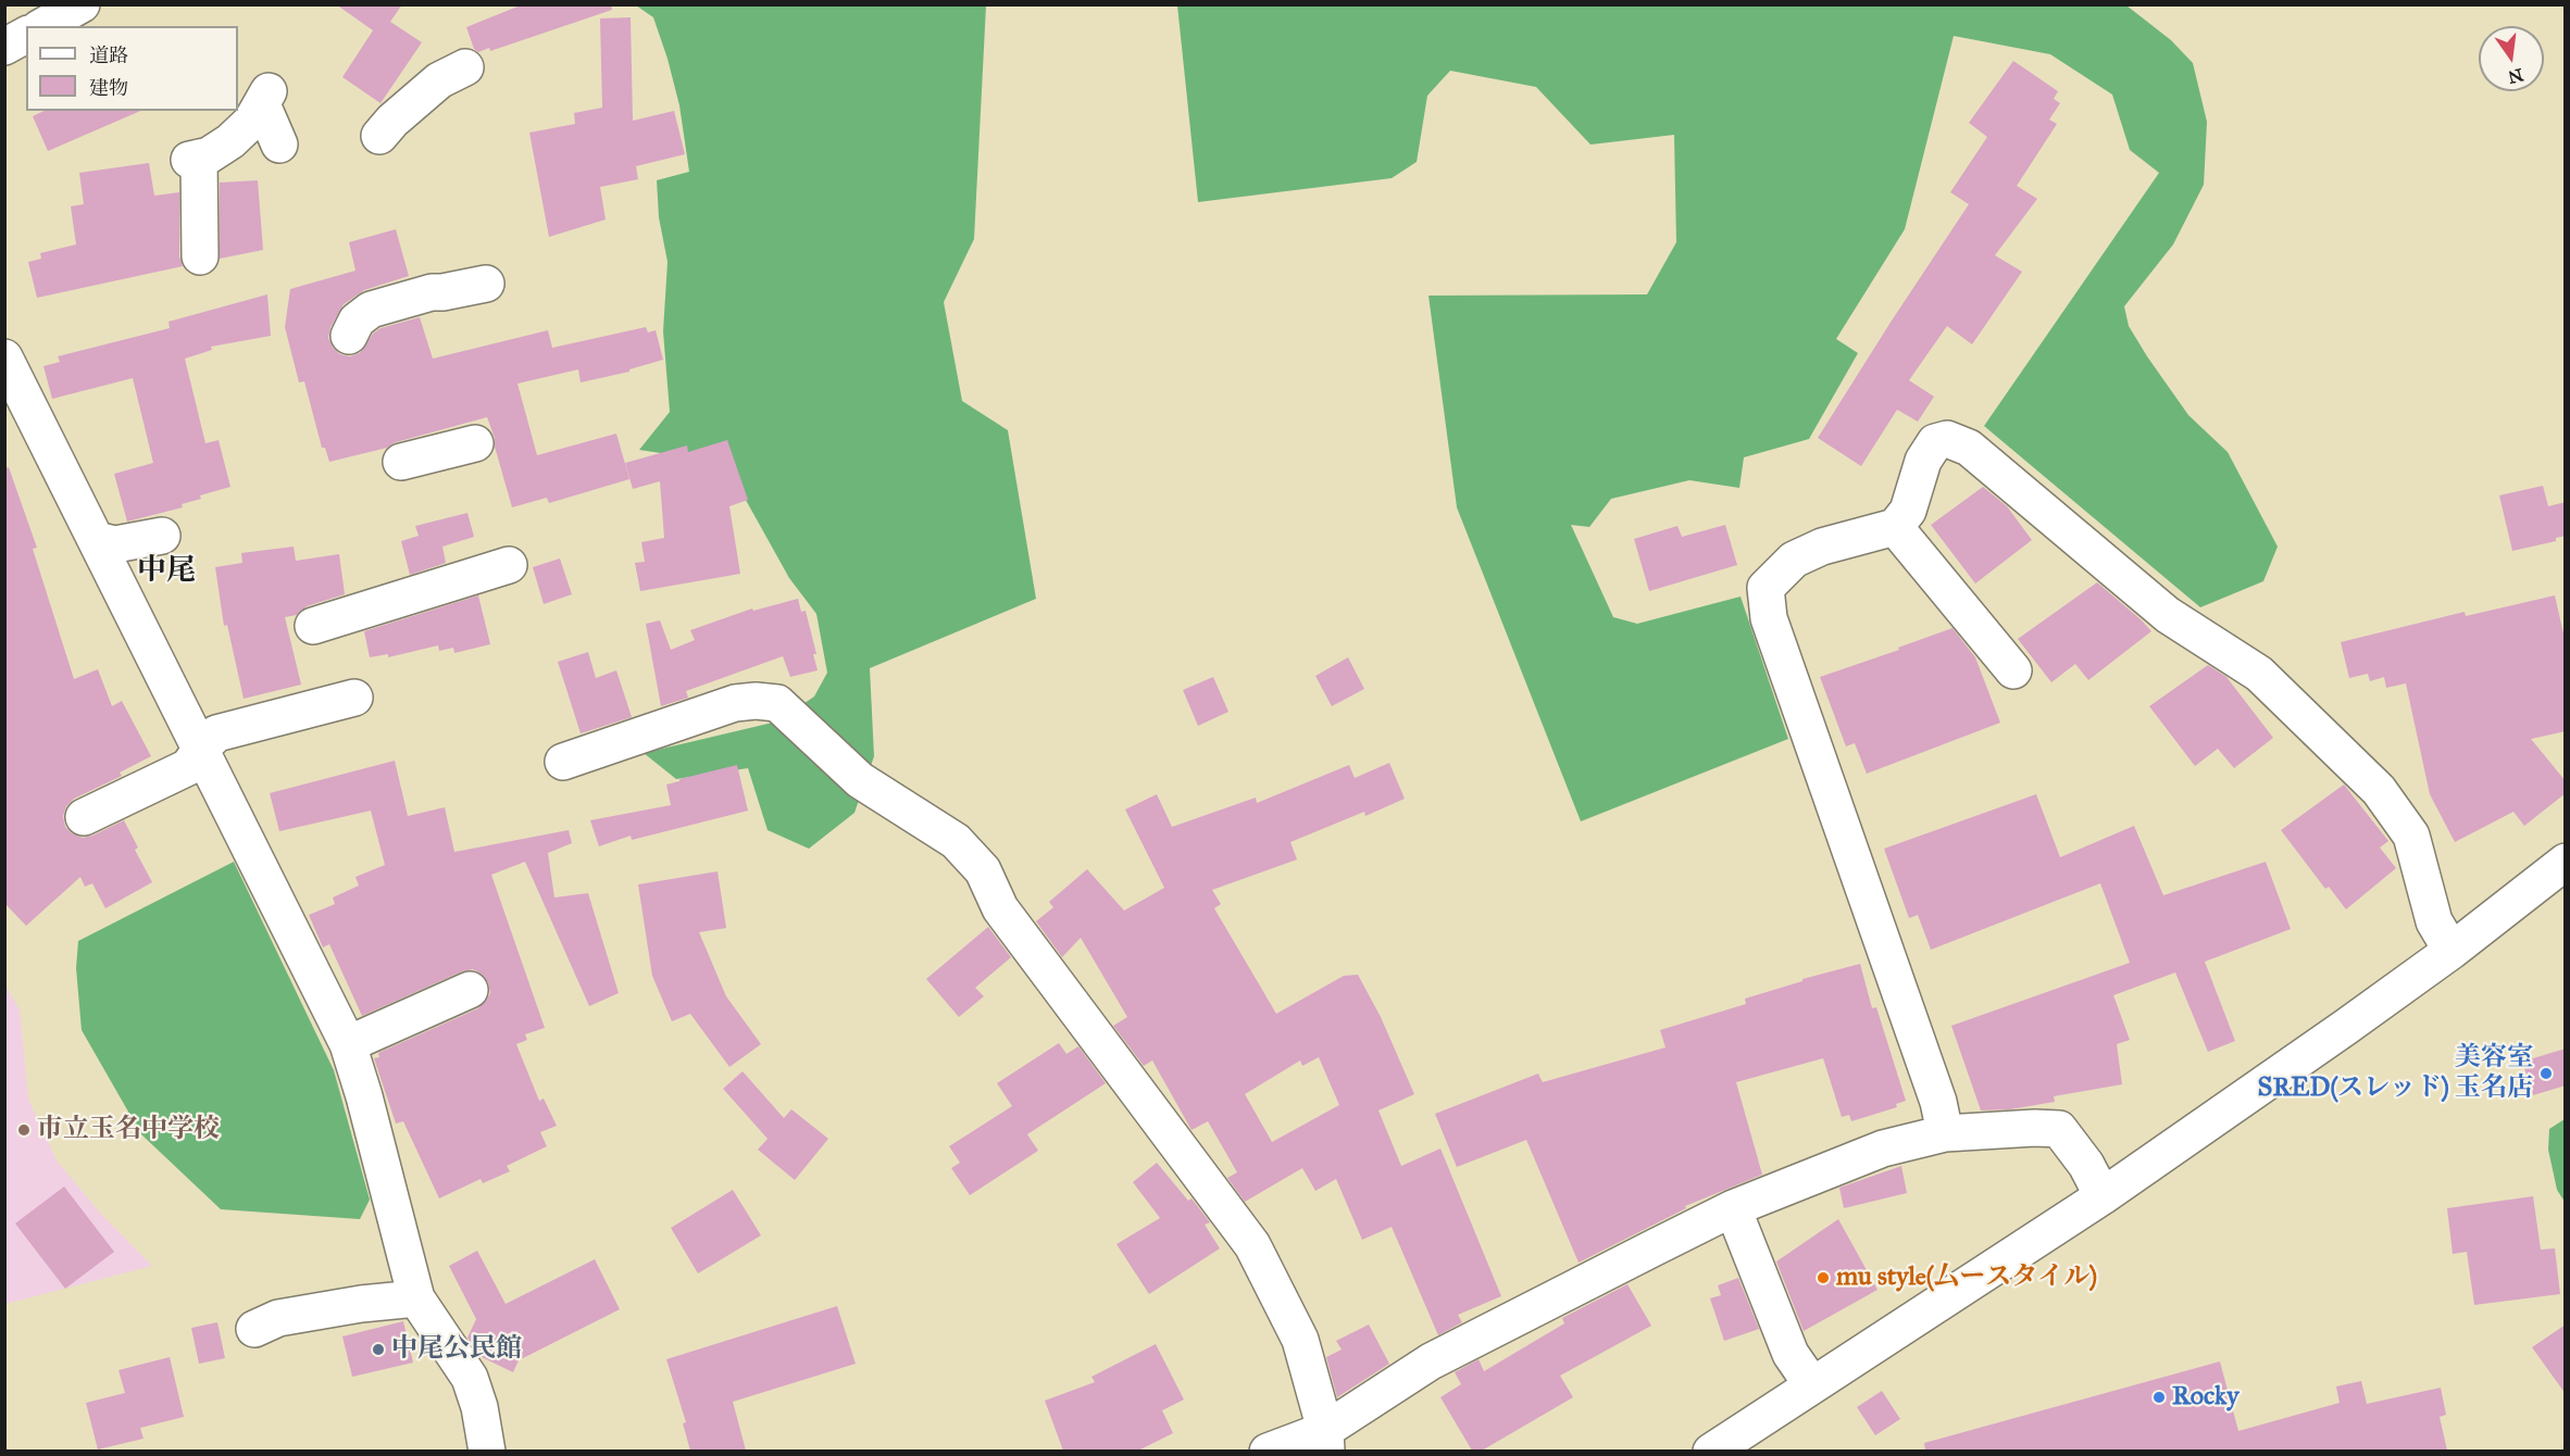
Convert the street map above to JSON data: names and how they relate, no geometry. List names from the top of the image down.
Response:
{
  "districts": ["中尾"],
  "places": [
    "美容室 SRED(スレッド) 玉名店",
    "市立玉名中学校",
    "mu style(厶ースタイル)",
    "中尾公民館",
    "Rocky"
  ],
  "legend": ["道路", "建物"],
  "north": "bottom"
}
